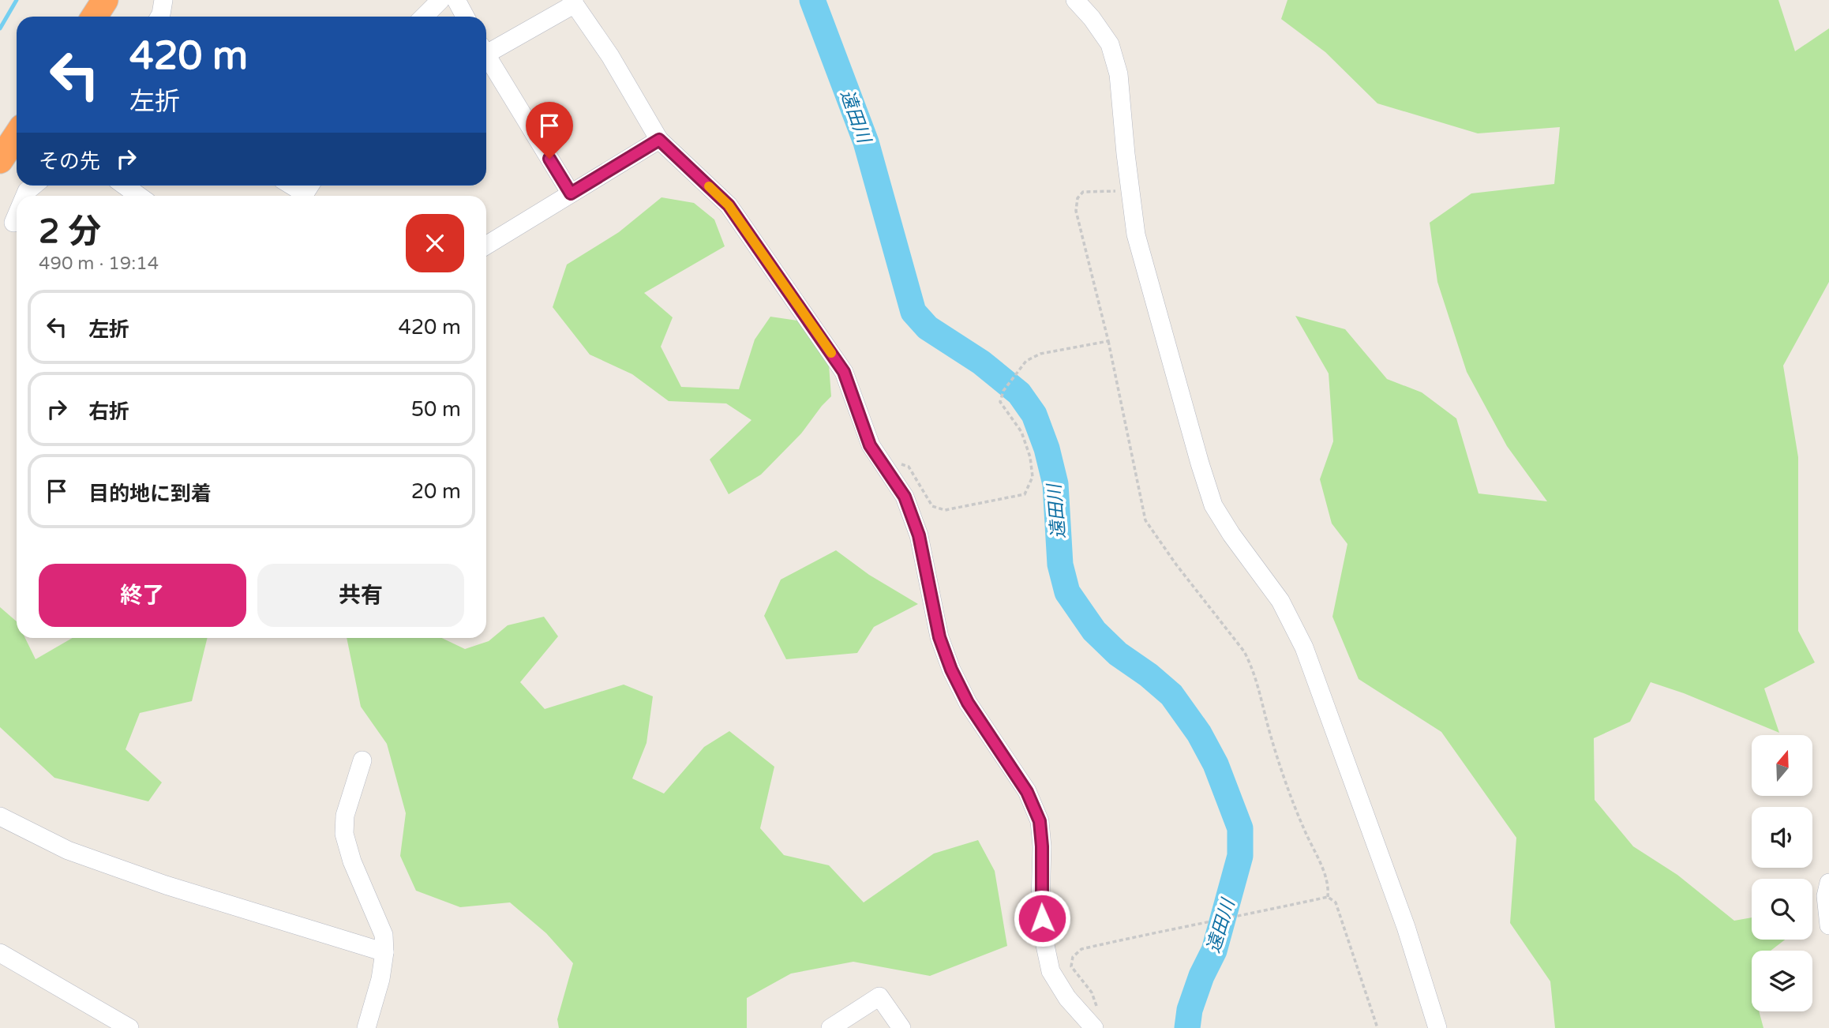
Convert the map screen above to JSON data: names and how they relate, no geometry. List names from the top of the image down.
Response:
{
  "water": ["遠田川"],
  "north": "top",
  "page": {
    "turn": ["420 m", "左折"],
    "then": "その先",
    "heading": ["2 分", "490 m · 19:14"],
    "list": [
      {
        "name": "左折",
        "value": "420 m"
      },
      {
        "name": "右折",
        "value": "50 m"
      },
      {
        "name": "目的地に到着",
        "value": "20 m"
      }
    ],
    "buttons": ["終了", "共有"]
  }
}
